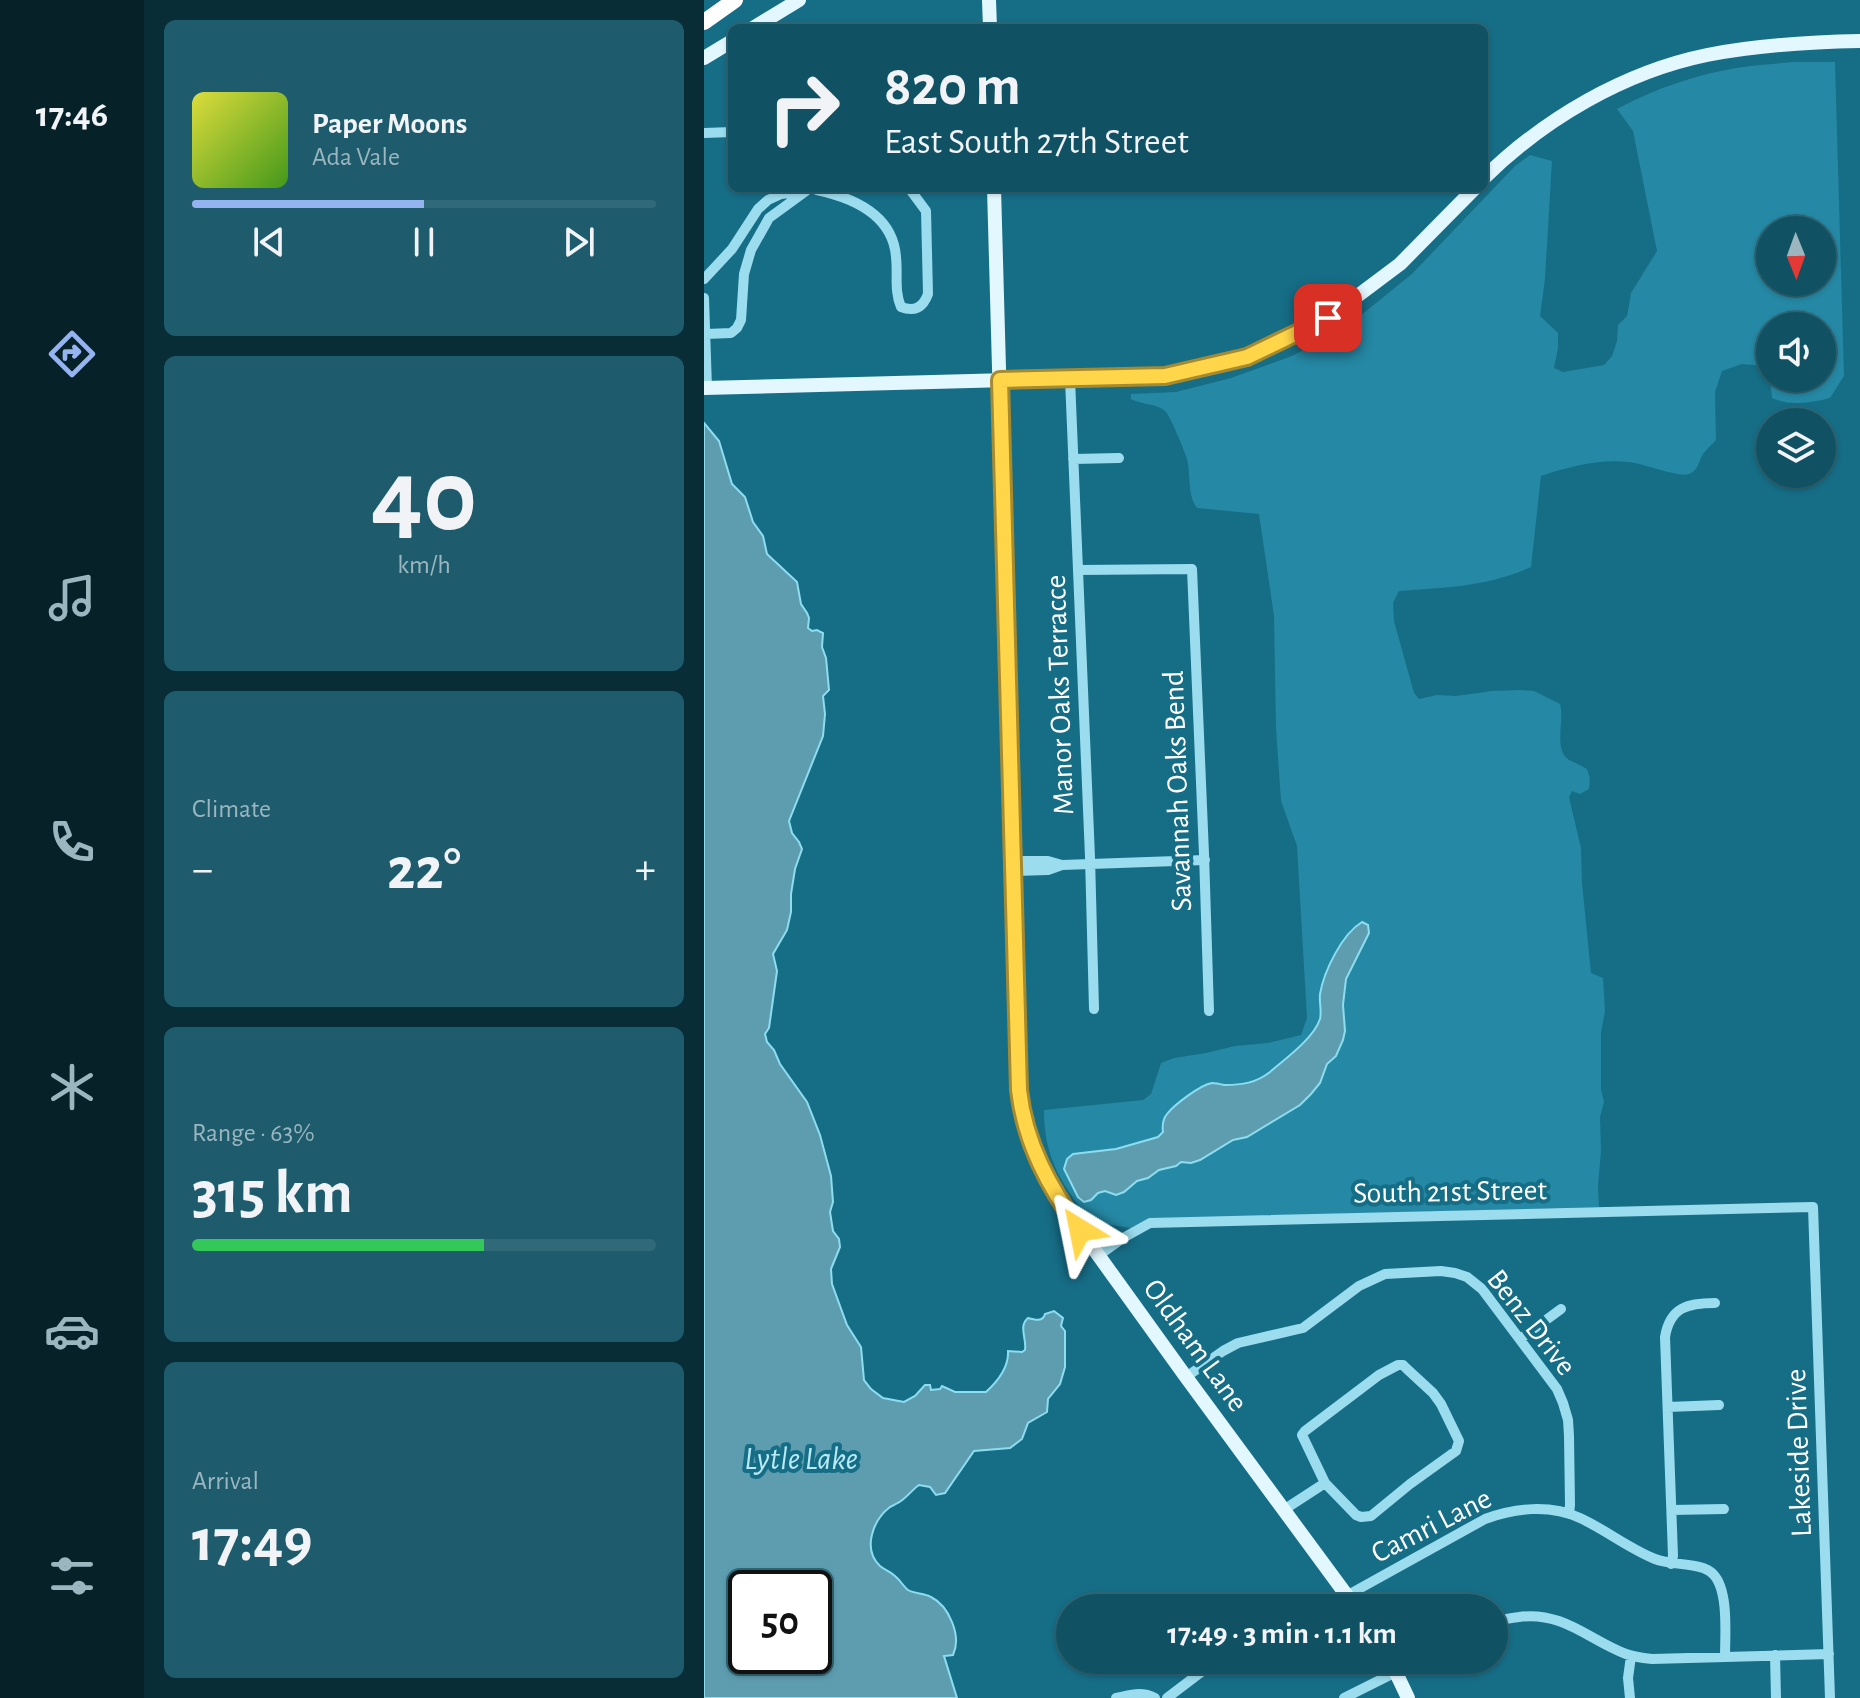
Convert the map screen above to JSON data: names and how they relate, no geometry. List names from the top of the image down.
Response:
{
  "streets": {
    "main road": ["Oldham Lane"],
    "street": [
      "Manor Oaks Terracce",
      "Savannah Oaks Bend",
      "South 21st Street",
      "Benz Drive",
      "Lakeside Drive",
      "Camri Lane"
    ]
  },
  "crossings": [
    ["Manor Oaks Terracce", "Savannah Oaks Bend"],
    ["South 21st Street", "Oldham Lane"],
    ["South 21st Street", "Lakeside Drive"],
    ["Benz Drive", "Oldham Lane"],
    ["Benz Drive", "Camri Lane"]
  ],
  "water": ["Lytle Lake"],
  "north": "bottom",
  "page": {
    "tabs": "17:46",
    "turn": ["820 m", "East South 27th Street"],
    "song": ["Paper Moons", "Ada Vale"],
    "tile": [
      ["40", "km/h"],
      "Climate",
      ["Range · 63%", "315 km"],
      ["Arrival", "17:49"]
    ],
    "heat": ["−", "22°", "+"],
    "limit": "50",
    "trip": "17:49 · 3 min · 1.1 km"
  }
}
